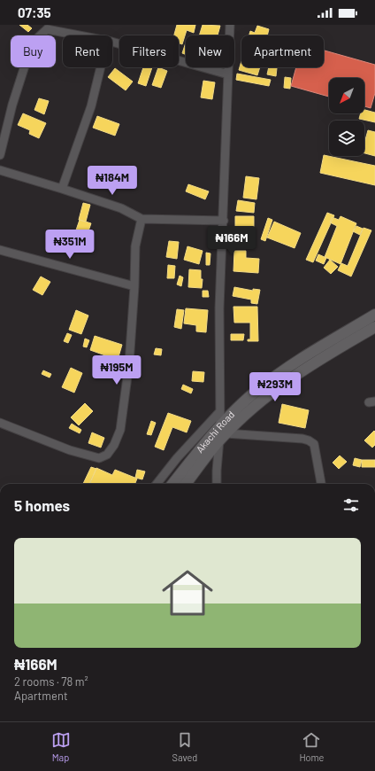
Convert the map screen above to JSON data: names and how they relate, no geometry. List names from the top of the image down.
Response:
{
  "streets": {
    "main road": ["Akachi Road"]
  },
  "north": "bottom left",
  "page": {
    "status": "07:35",
    "chip": [
      "Buy",
      "Rent",
      "Filters",
      "New",
      "Apartment"
    ],
    "price": [
      "₦184M",
      "₦166M",
      "₦351M",
      "₦195M",
      "₦293M"
    ],
    "heading": "5 homes",
    "list": [
      {
        "name": "₦166M",
        "note": "2 rooms · 78 m² · Apartment"
      }
    ],
    "tabs": ["Map", "Saved", "Home"]
  }
}
